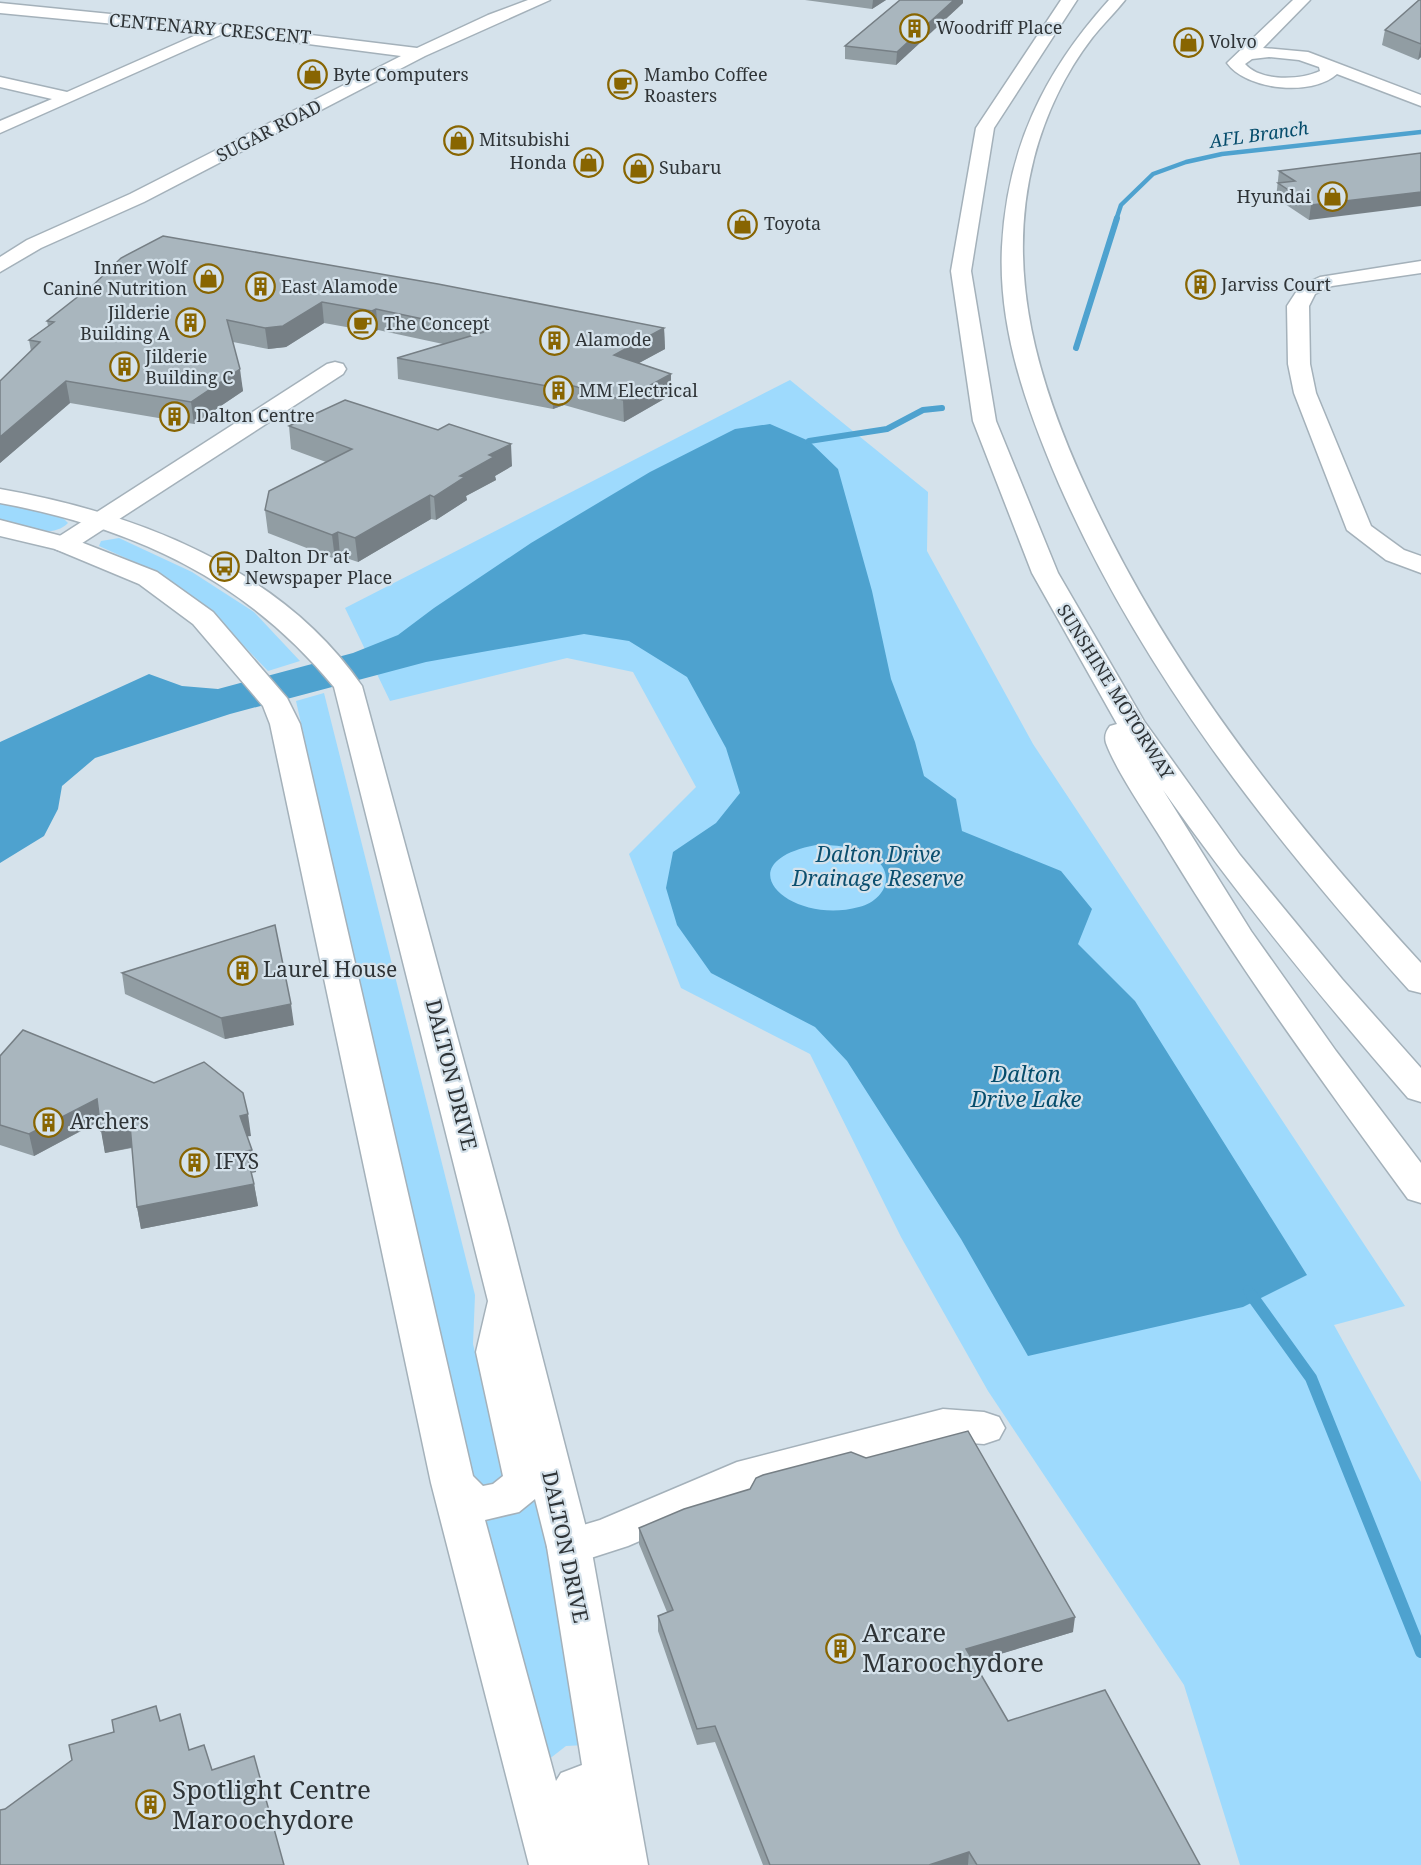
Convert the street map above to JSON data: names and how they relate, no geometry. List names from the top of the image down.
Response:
{
  "streets": {
    "main road": [
      "CENTENARY CRESCENT",
      "SUGAR ROAD",
      "SUNSHINE MOTORWAY",
      "DALTON DRIVE"
    ]
  },
  "crossings": [
    ["CENTENARY CRESCENT", "SUGAR ROAD"]
  ],
  "water": ["AFL Branch", "Dalton Drive Lake"],
  "parks": ["Dalton Drive Drainage Reserve"],
  "places": {
    "building": [
      "Woodriff Place",
      "Jarviss Court",
      "East Alamode",
      "Jilderie Building A",
      "Alamode",
      "Jilderie Building C",
      "MM Electrical",
      "Dalton Centre",
      "Laurel House",
      "Archers",
      "IFYS",
      "Arcare Maroochydore",
      "Spotlight Centre Maroochydore"
    ],
    "shop": [
      "Volvo",
      "Byte Computers",
      "Mitsubishi",
      "Honda",
      "Subaru",
      "Hyundai",
      "Toyota",
      "Inner Wolf Canine Nutrition"
    ],
    "cafe": ["Mambo Coffee Roasters", "The Concept"],
    "bus stop": ["Dalton Dr at Newspaper Place"]
  }
}
